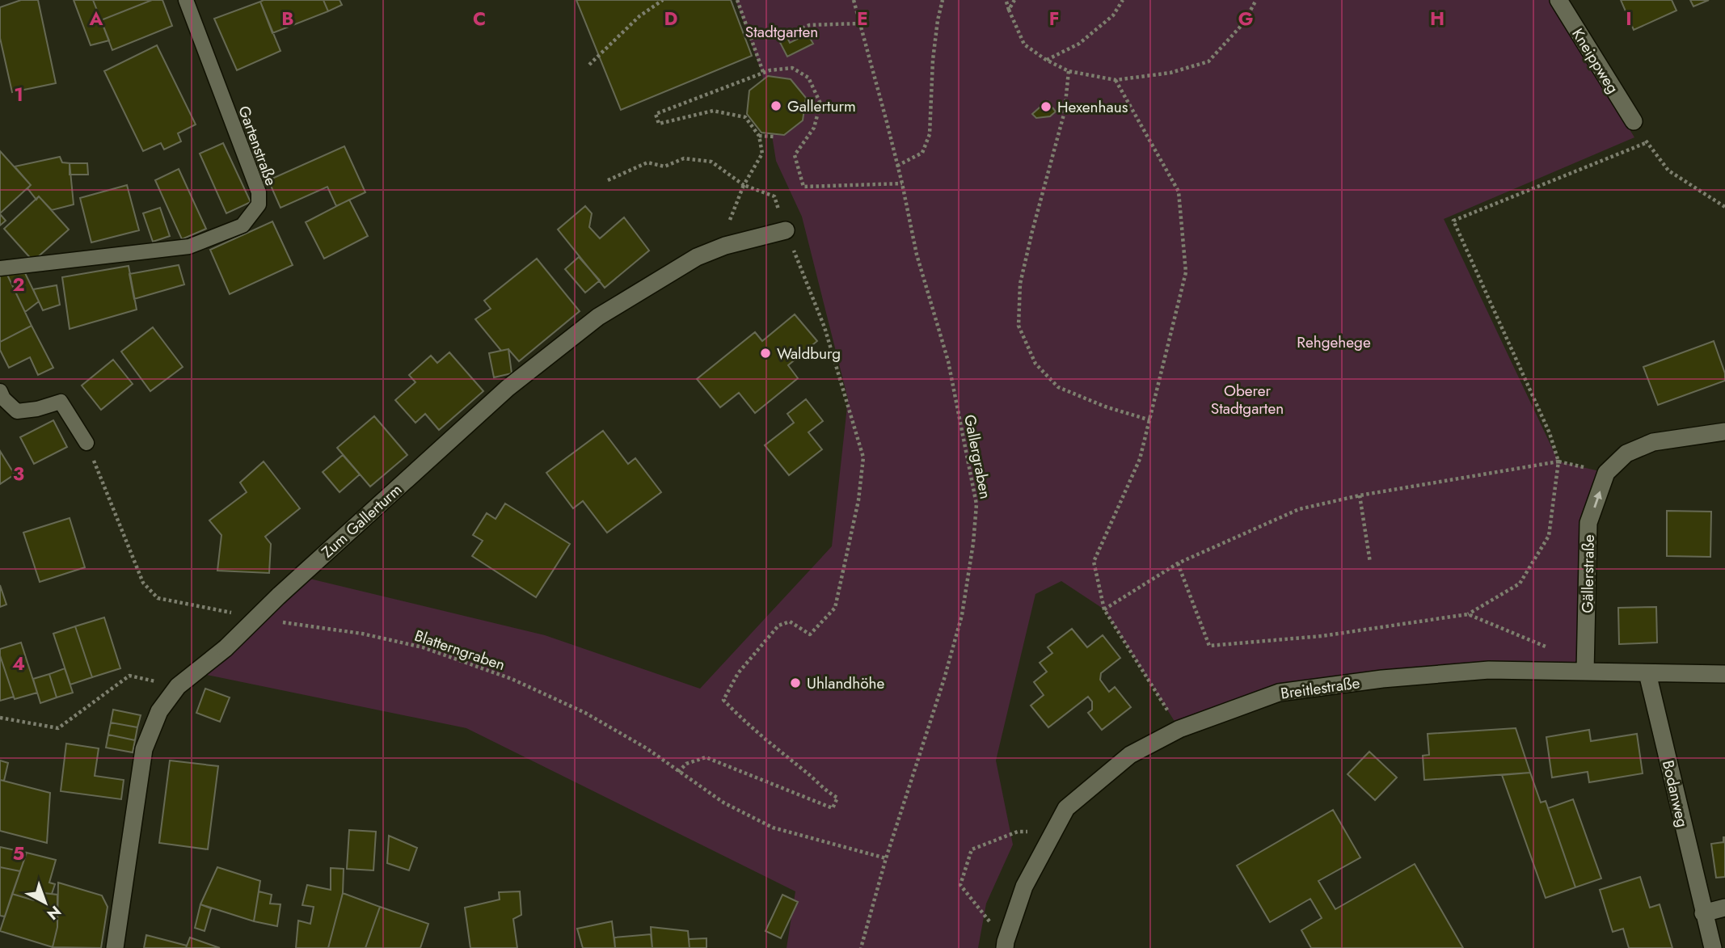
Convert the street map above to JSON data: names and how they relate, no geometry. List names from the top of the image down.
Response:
{
  "streets": {
    "street": [
      "Kneippweg",
      "Zum Gallerturm",
      "Gällerstraße",
      "Breitlestraße",
      "Bodanweg"
    ],
    "lane": ["Gartenstraße"],
    "path": ["Gallergraben", "Blatterngraben"]
  },
  "crossings": [
    ["Gallergraben", "Blatterngraben"],
    ["Gällerstraße", "Breitlestraße"],
    ["Breitlestraße", "Bodanweg"]
  ],
  "one_way": ["Gällerstraße"],
  "parks": ["Stadtgarten", "Rehgehege", "Oberer Stadtgarten"],
  "places": [
    "Gallerturm",
    "Hexenhaus",
    "Waldburg",
    "Uhlandhöhe"
  ],
  "north": "bottom right",
  "grid": {
    "columns": [
      "A",
      "B",
      "C",
      "D",
      "E",
      "F",
      "G",
      "H",
      "I"
    ],
    "rows": [
      "1",
      "2",
      "3",
      "4",
      "5"
    ]
  }
}
